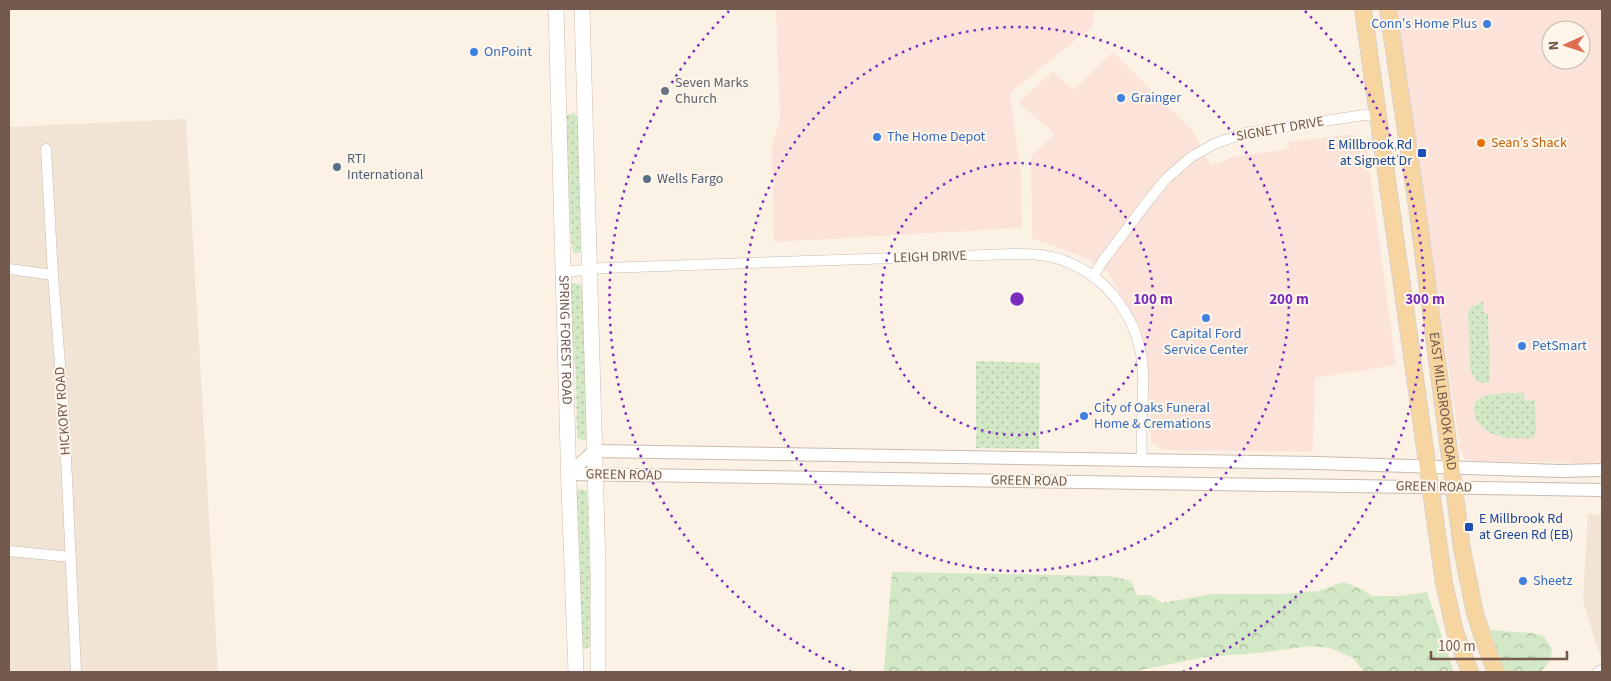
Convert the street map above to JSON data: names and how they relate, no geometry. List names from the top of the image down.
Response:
{
  "streets": {
    "main road": ["SPRING FOREST ROAD", "EAST MILLBROOK ROAD"],
    "street": [
      "SIGNETT DRIVE",
      "LEIGH DRIVE",
      "HICKORY ROAD",
      "GREEN ROAD"
    ]
  },
  "crossings": [
    ["SIGNETT DRIVE", "LEIGH DRIVE"],
    ["SIGNETT DRIVE", "EAST MILLBROOK ROAD"],
    ["LEIGH DRIVE", "SPRING FOREST ROAD"],
    ["LEIGH DRIVE", "GREEN ROAD"],
    ["SPRING FOREST ROAD", "GREEN ROAD"],
    ["EAST MILLBROOK ROAD", "GREEN ROAD"]
  ],
  "places": {
    "other": [
      "Conn's Home Plus",
      "OnPoint",
      "Seven Marks Church",
      "Grainger",
      "The Home Depot",
      "Sean’s Shack",
      "RTI International",
      "Wells Fargo",
      "Capital Ford Service Center",
      "PetSmart",
      "City of Oaks Funeral Home & Cremations",
      "Sheetz"
    ],
    "transit": ["E Millbrook Rd at Signett Dr", "E Millbrook Rd at Green Rd (EB)"]
  },
  "scale_bar": "100 m",
  "north": "left",
  "rings": ["100 m", "200 m", "300 m"]
}
